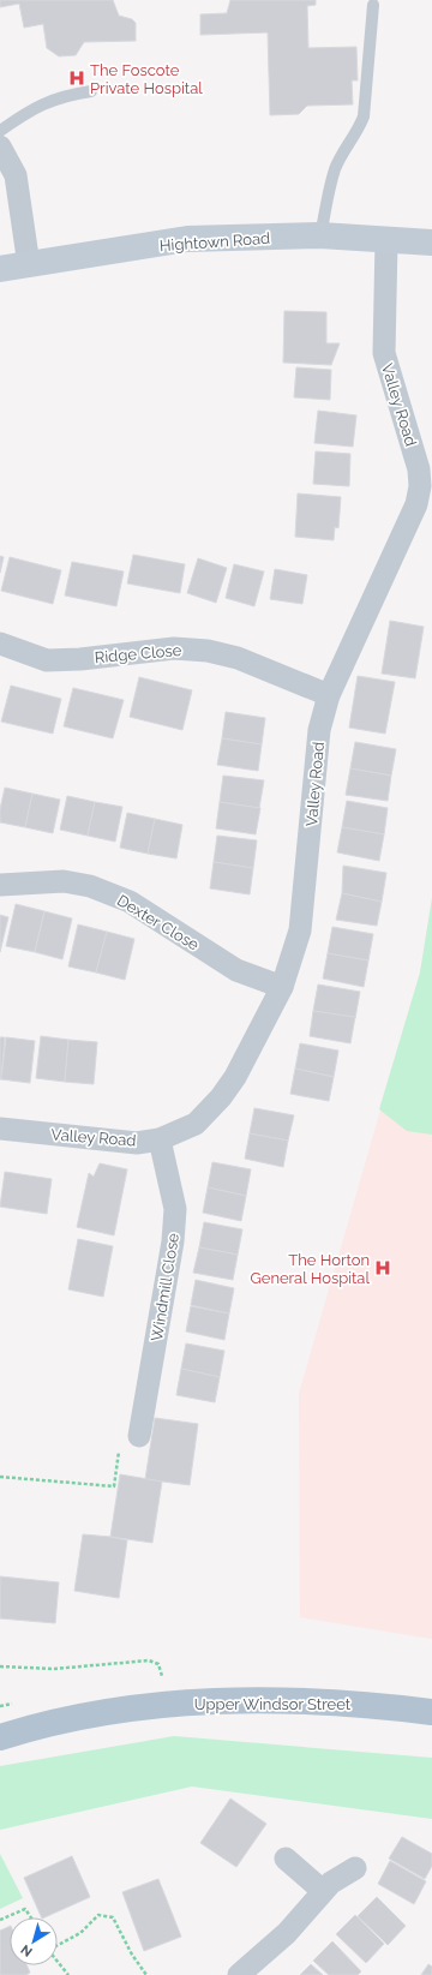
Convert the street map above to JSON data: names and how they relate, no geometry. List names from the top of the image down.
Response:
{
  "streets": {
    "main road": ["Upper Windsor Street"],
    "street": [
      "Hightown Road",
      "Valley Road",
      "Ridge Close",
      "Dexter Close",
      "Windmill Close"
    ]
  },
  "crossings": [
    ["Hightown Road", "Valley Road"],
    ["Valley Road", "Ridge Close"],
    ["Valley Road", "Dexter Close"],
    ["Valley Road", "Windmill Close"]
  ],
  "places": {
    "hospital": ["The Foscote Private Hospital", "The Horton General Hospital"]
  },
  "north": "bottom left"
}
